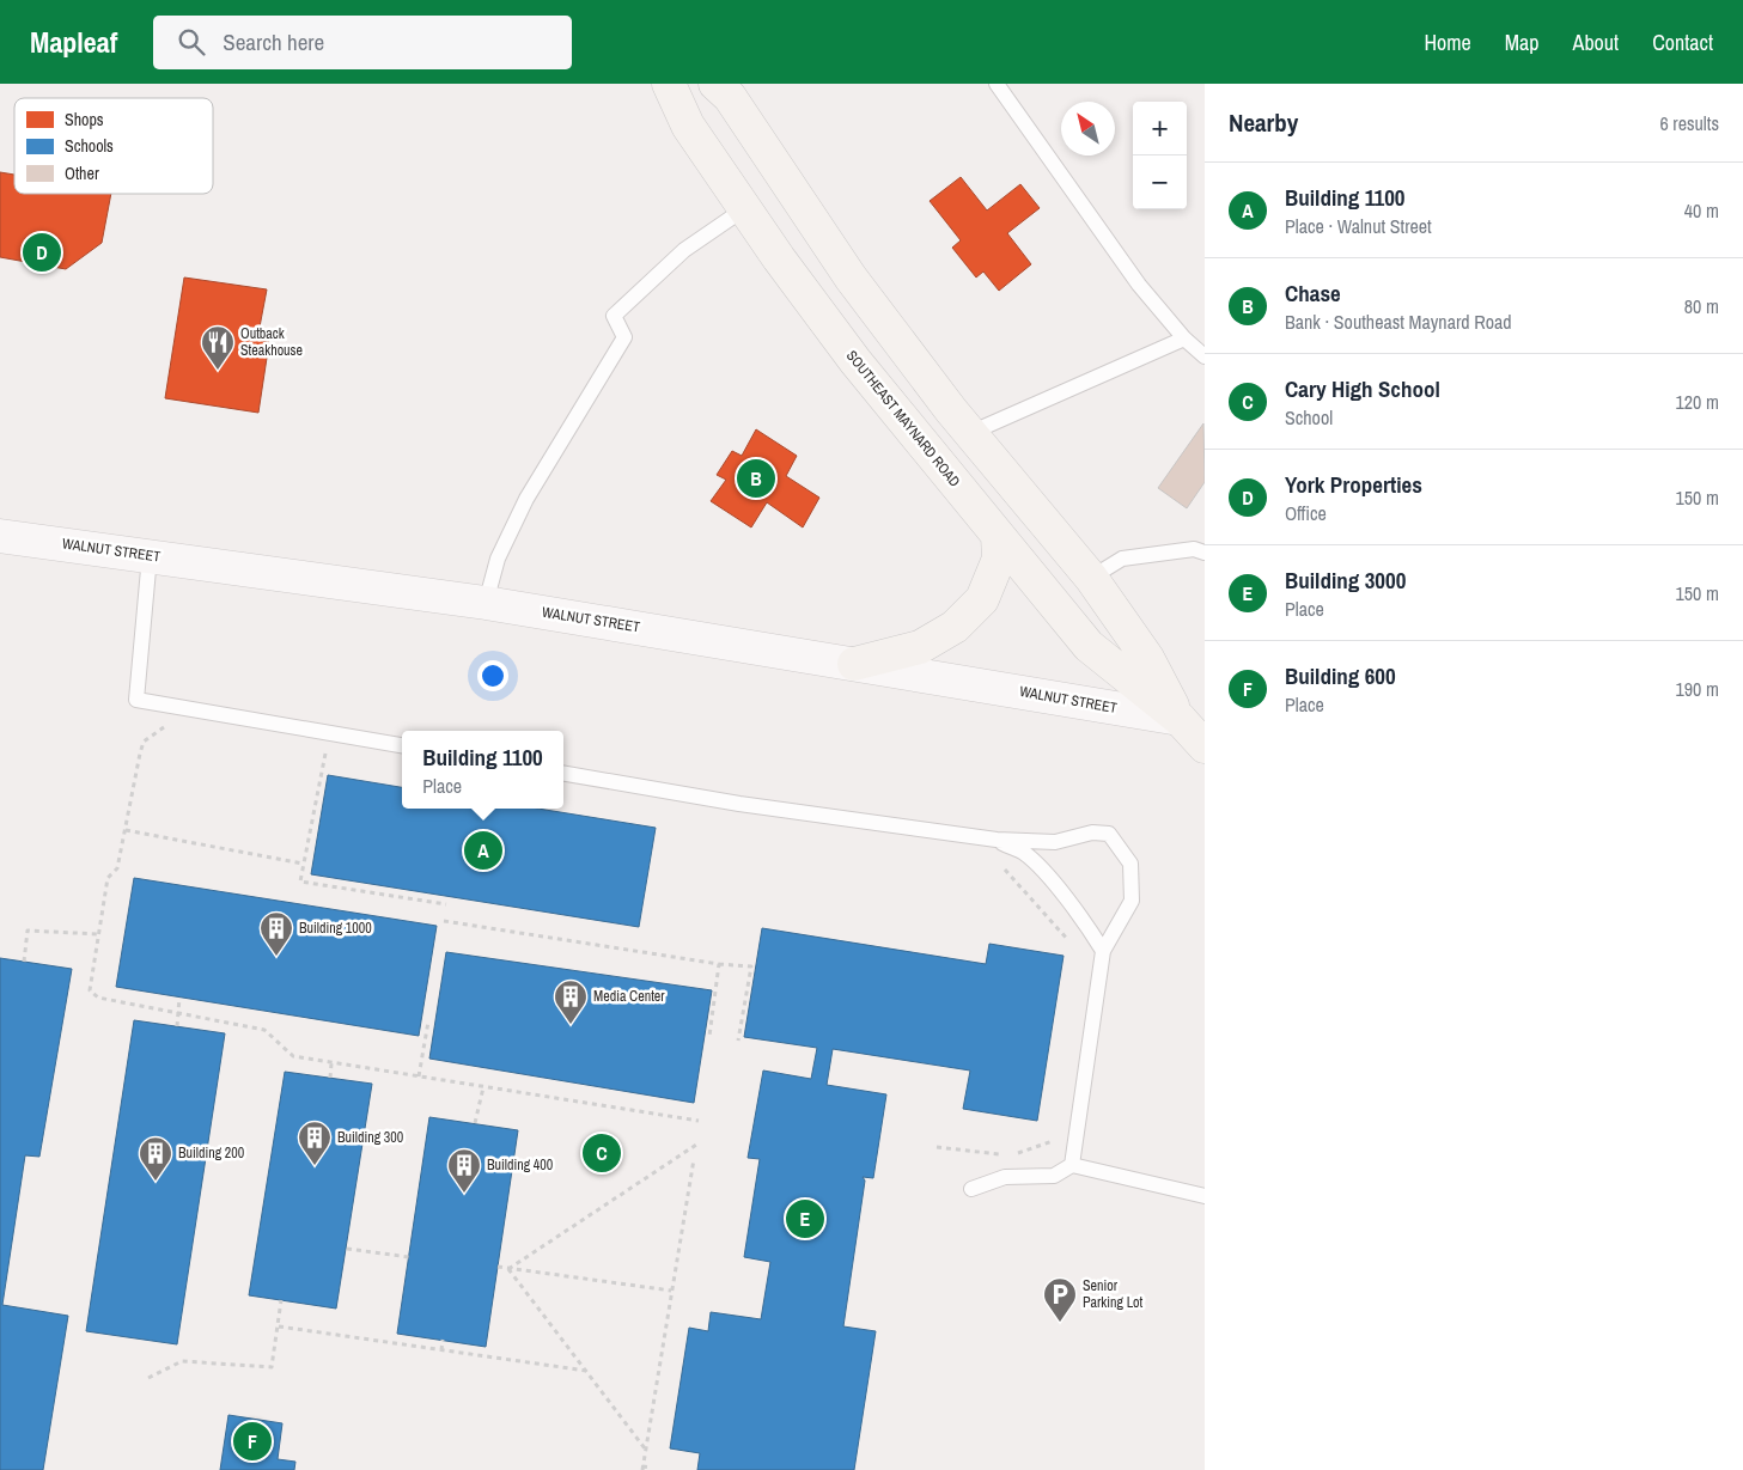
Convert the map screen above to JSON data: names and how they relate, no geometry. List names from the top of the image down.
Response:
{
  "streets": {
    "main road": ["SOUTHEAST MAYNARD ROAD", "WALNUT STREET"]
  },
  "crossings": [
    ["SOUTHEAST MAYNARD ROAD", "WALNUT STREET"]
  ],
  "places": {
    "restaurant": ["Outback Steakhouse"],
    "building": [
      "Building 1000",
      "Media Center",
      "Building 300",
      "Building 200",
      "Building 400"
    ],
    "parking": ["Senior Parking Lot"]
  },
  "legend": ["Shops", "Schools", "Other"],
  "north": "top left",
  "page": {
    "header": "Mapleaf",
    "search": "Search here",
    "nav": [
      "Home",
      "Map",
      "About",
      "Contact"
    ],
    "heading": ["Nearby", "6 results"],
    "map_buttons": ["+", "−"],
    "list": [
      {
        "mark": "A",
        "name": "Building 1100",
        "note": "Place · Walnut Street",
        "value": "40 m"
      },
      {
        "mark": "B",
        "name": "Chase",
        "note": "Bank · Southeast Maynard Road",
        "value": "80 m"
      },
      {
        "mark": "C",
        "name": "Cary High School",
        "note": "School",
        "value": "120 m"
      },
      {
        "mark": "D",
        "name": "York Properties",
        "note": "Office",
        "value": "150 m"
      },
      {
        "mark": "E",
        "name": "Building 3000",
        "note": "Place",
        "value": "150 m"
      },
      {
        "mark": "F",
        "name": "Building 600",
        "note": "Place",
        "value": "190 m"
      }
    ],
    "pins": [
      "D",
      "B",
      "A",
      "C",
      "E",
      "F"
    ],
    "popup": ["Building 1100", "Place"]
  }
}
